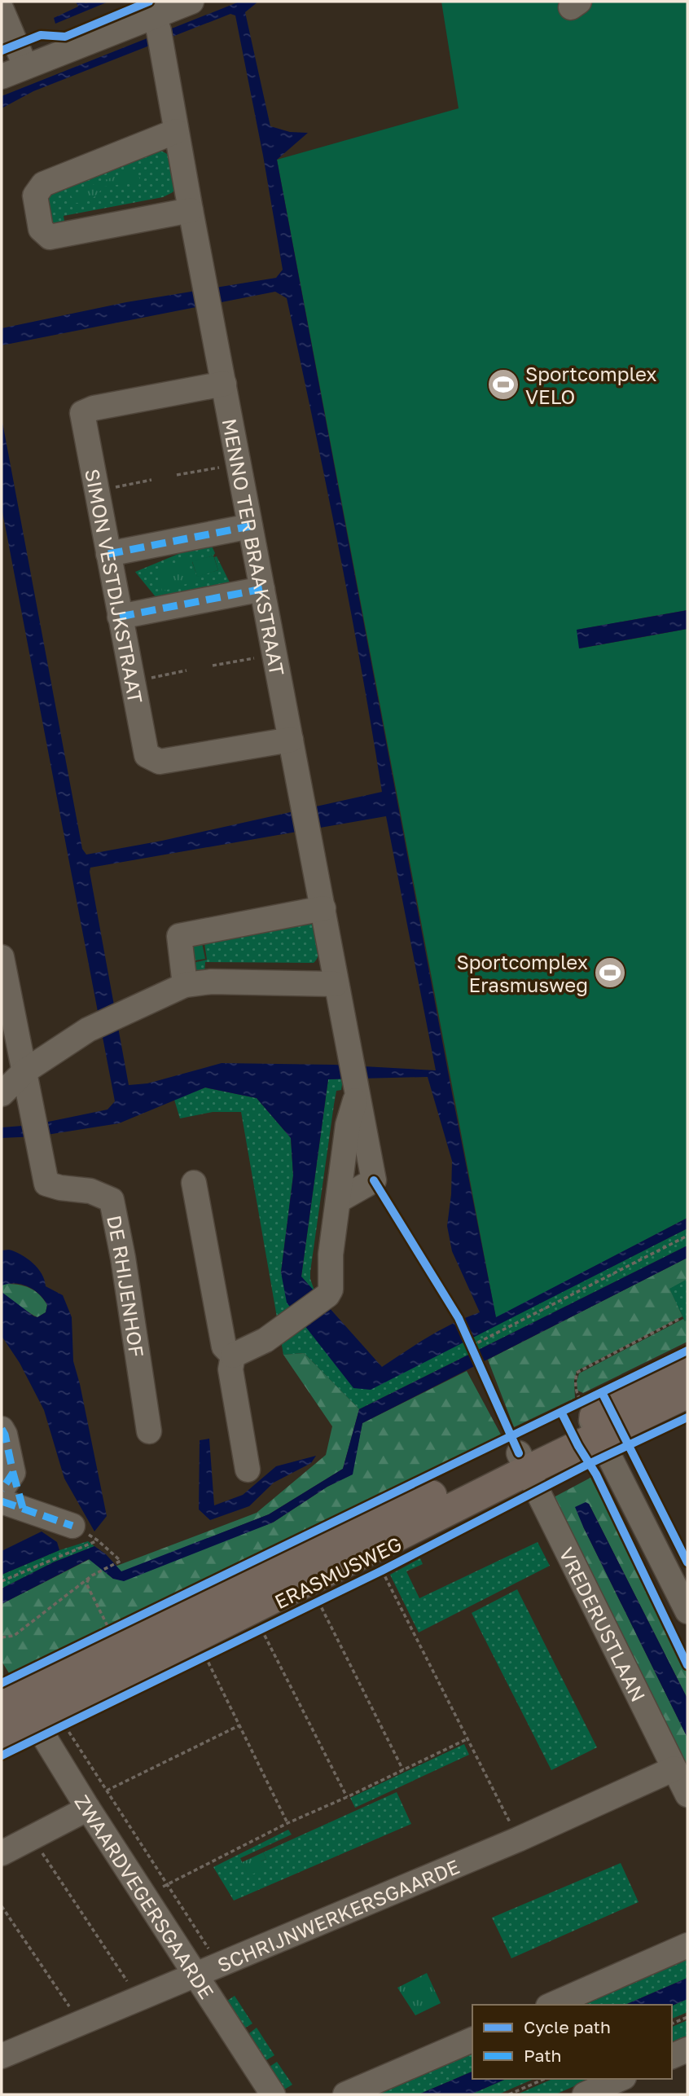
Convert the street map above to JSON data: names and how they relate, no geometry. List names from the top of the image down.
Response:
{
  "streets": {
    "main road": ["ERASMUSWEG"],
    "street": [
      "MENNO TER BRAAKSTRAAT",
      "SIMON VESTDIJKSTRAAT",
      "DE RHIJENHOF",
      "VREDERUSTLAAN",
      "ZWAARDVEGERSGAARDE",
      "SCHRIJNWERKERSGAARDE"
    ]
  },
  "crossings": [
    ["MENNO TER BRAAKSTRAAT", "SIMON VESTDIJKSTRAAT"],
    ["ERASMUSWEG", "VREDERUSTLAAN"],
    ["ERASMUSWEG", "ZWAARDVEGERSGAARDE"],
    ["VREDERUSTLAAN", "SCHRIJNWERKERSGAARDE"],
    ["ZWAARDVEGERSGAARDE", "SCHRIJNWERKERSGAARDE"]
  ],
  "places": {
    "sports": ["Sportcomplex VELO", "Sportcomplex Erasmusweg"]
  },
  "legend": ["Cycle path", "Path"]
}
